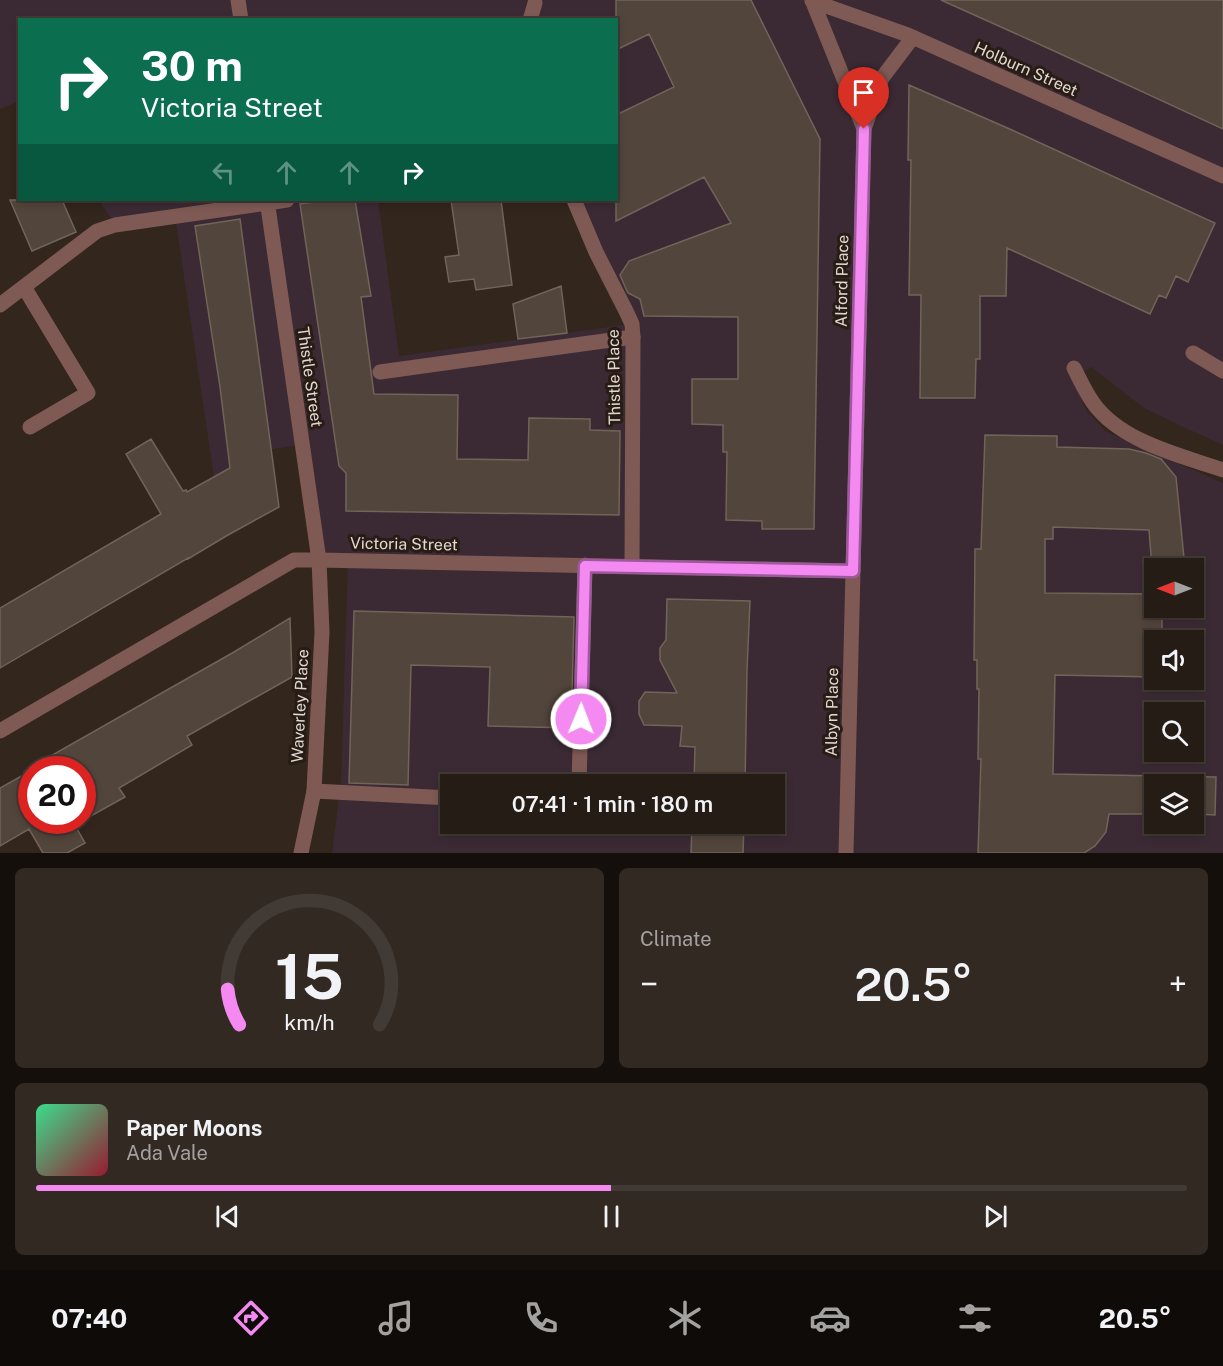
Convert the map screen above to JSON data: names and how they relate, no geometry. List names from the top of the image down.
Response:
{
  "streets": {
    "street": [
      "Holburn Street",
      "Alford Place",
      "Thistle Street",
      "Thistle Place",
      "Victoria Street",
      "Waverley Place",
      "Albyn Place"
    ]
  },
  "crossings": [
    ["Holburn Street", "Alford Place"],
    ["Alford Place", "Victoria Street"],
    ["Alford Place", "Albyn Place"],
    ["Thistle Street", "Victoria Street"],
    ["Thistle Street", "Waverley Place"],
    ["Thistle Place", "Victoria Street"],
    ["Victoria Street", "Waverley Place"],
    ["Victoria Street", "Albyn Place"]
  ],
  "north": "left",
  "page": {
    "turn": ["30 m", "Victoria Street"],
    "limit": "20",
    "trip": "07:41 · 1 min · 180 m",
    "tile": "Climate",
    "heat": ["−", "20.5°", "+"],
    "song": ["Paper Moons", "Ada Vale"],
    "tabs": ["07:40", "20.5°"],
    "gauge": ["15", "km/h"]
  }
}
